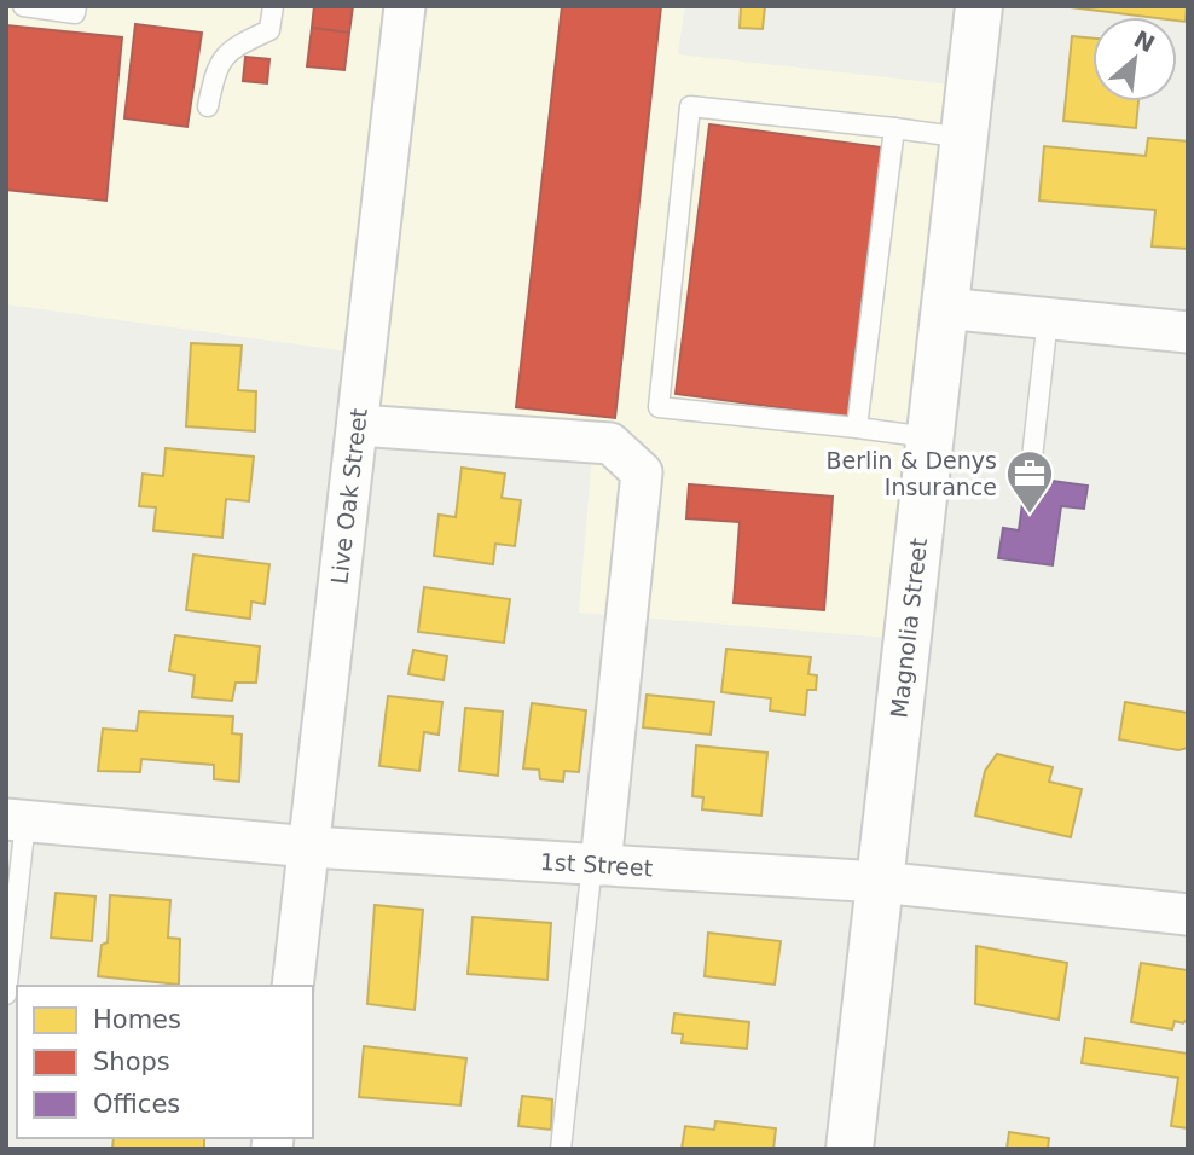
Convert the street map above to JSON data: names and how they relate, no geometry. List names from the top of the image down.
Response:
{
  "streets": {
    "street": ["Live Oak Street", "Magnolia Street", "1st Street"]
  },
  "crossings": [
    ["Live Oak Street", "1st Street"],
    ["Magnolia Street", "1st Street"]
  ],
  "places": {
    "office": ["Berlin & Denys Insurance"]
  },
  "legend": ["Homes", "Shops", "Offices"],
  "north": "top right"
}
